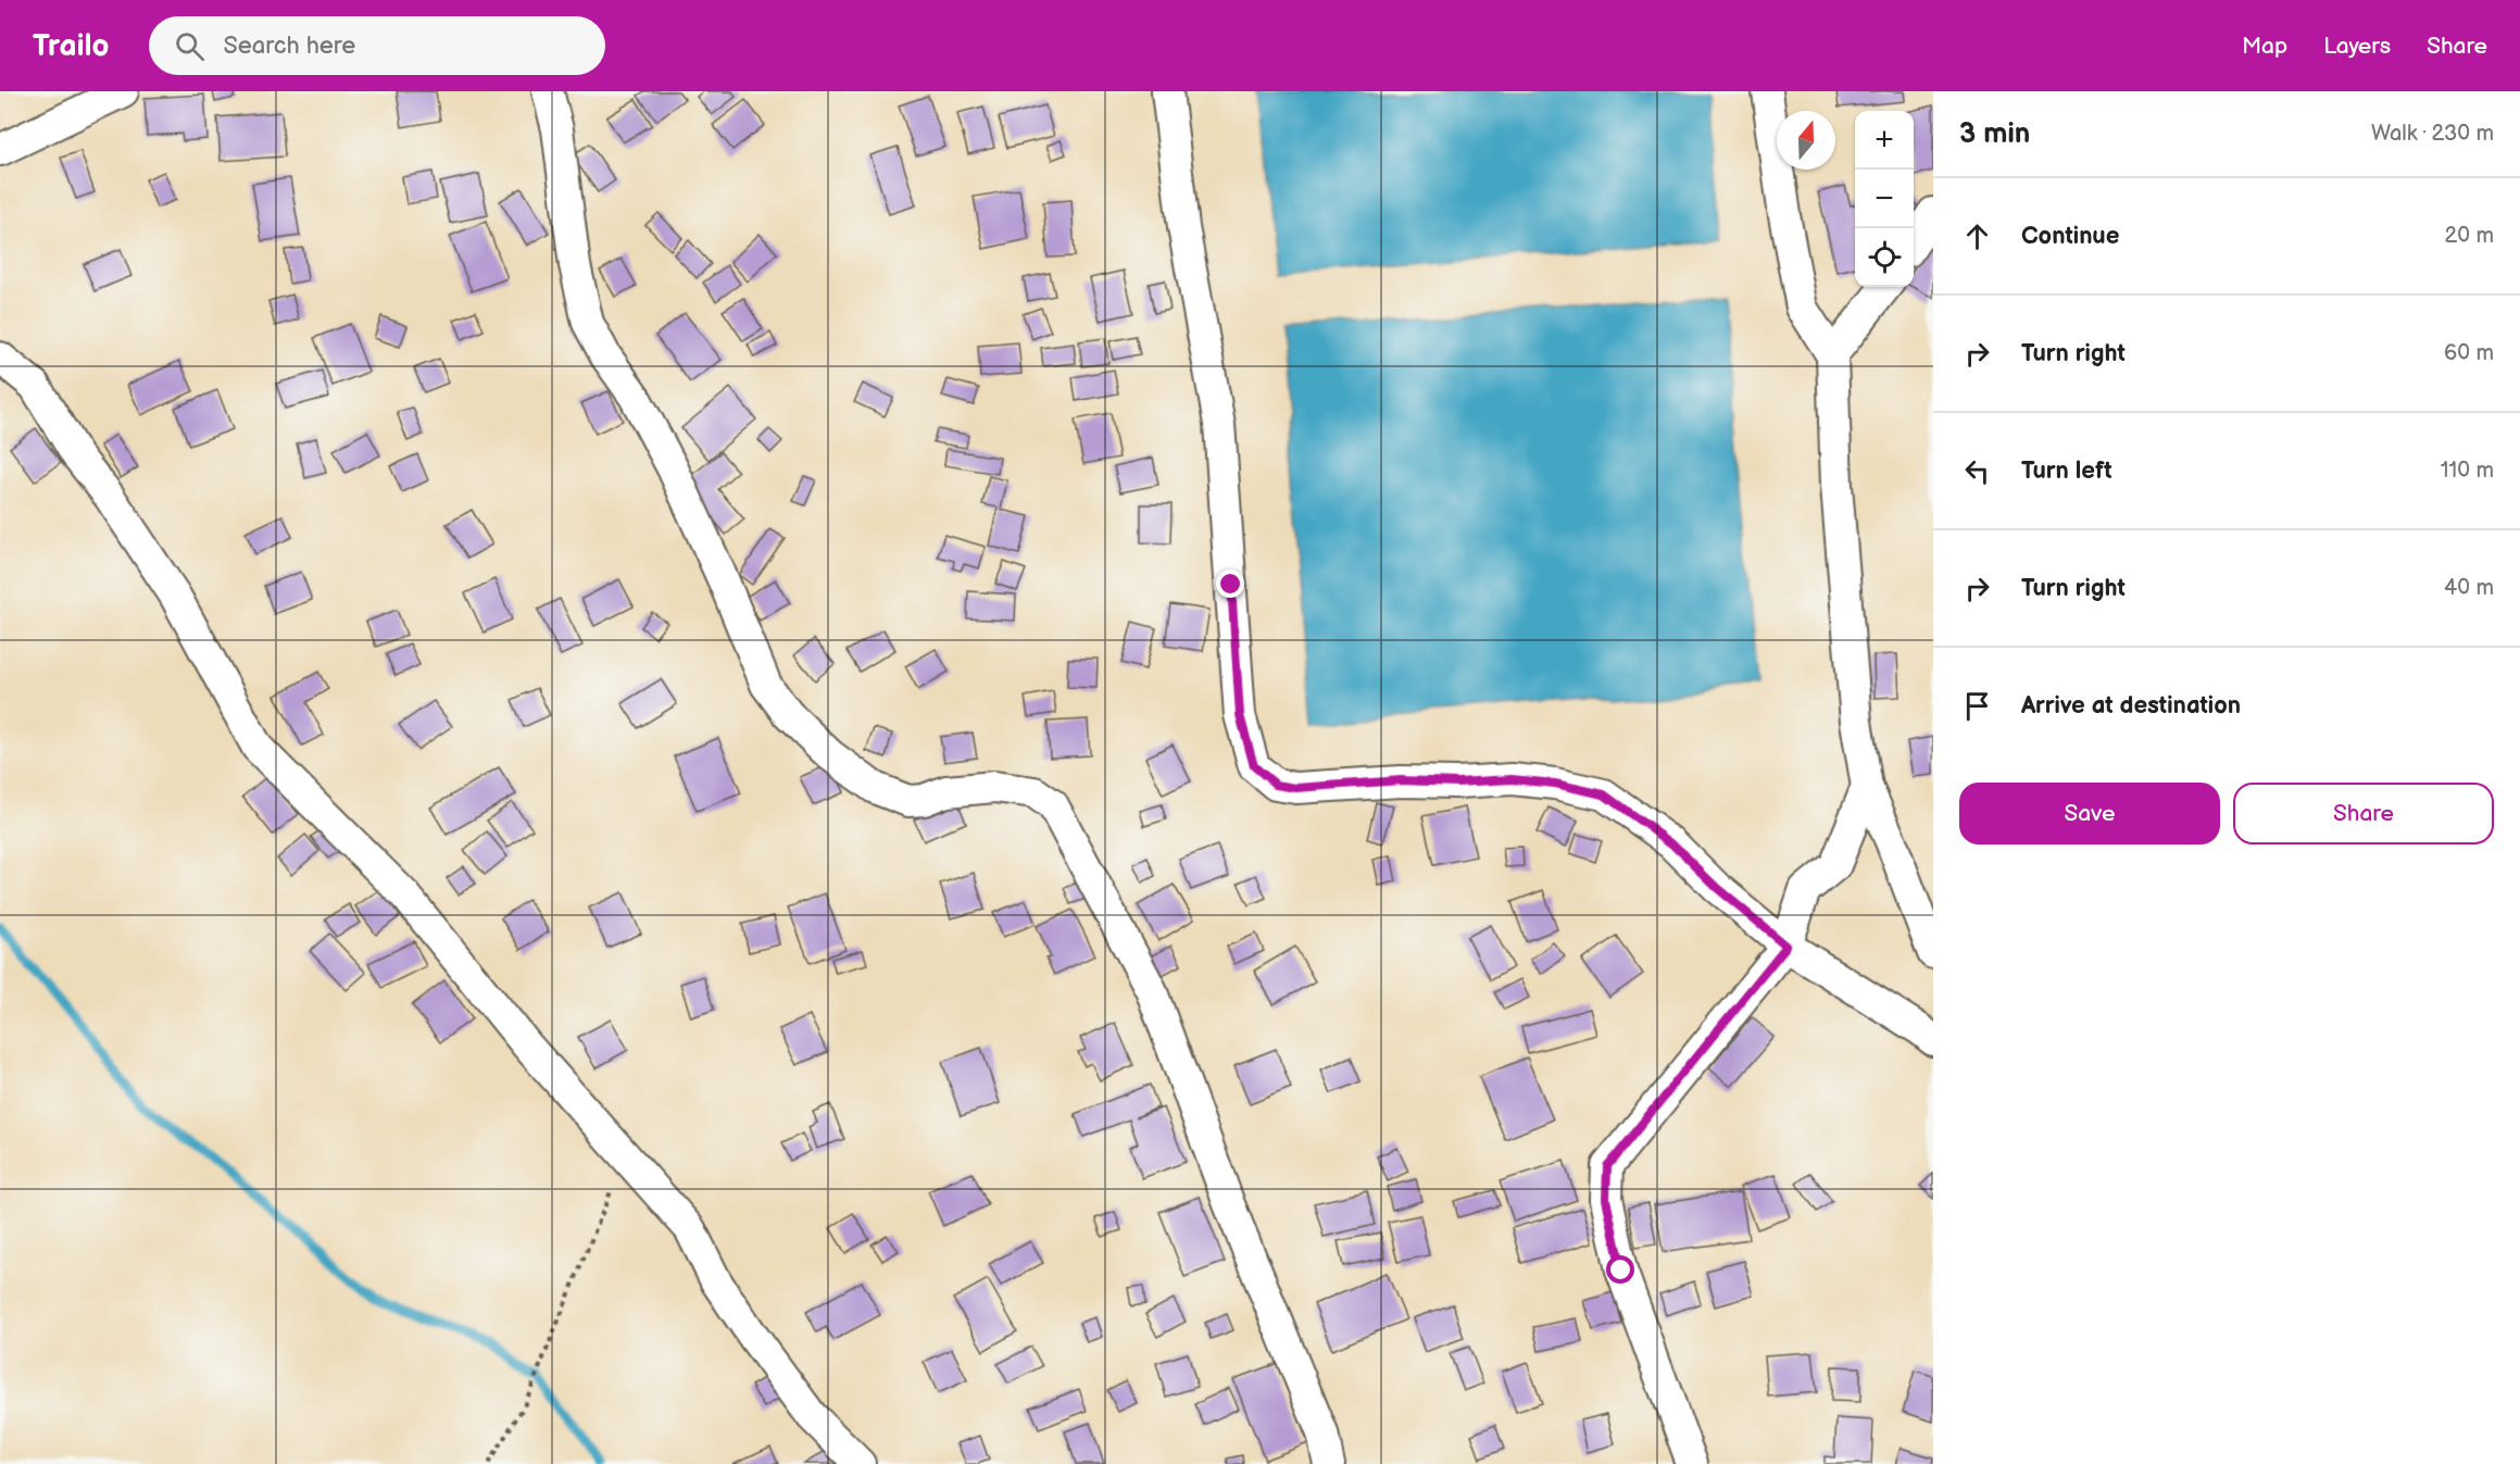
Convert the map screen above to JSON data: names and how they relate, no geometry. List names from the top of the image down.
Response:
{
  "north": "top",
  "page": {
    "header": "Trailo",
    "search": "Search here",
    "nav": ["Map", "Layers", "Share"],
    "heading": ["3 min", "Walk · 230 m"],
    "map_buttons": ["+", "−"],
    "list": [
      ["Continue", "20 m"],
      ["Turn right", "60 m"],
      ["Turn left", "110 m"],
      ["Turn right", "40 m"],
      "Arrive at destination"
    ],
    "buttons": ["Save", "Share"]
  }
}
